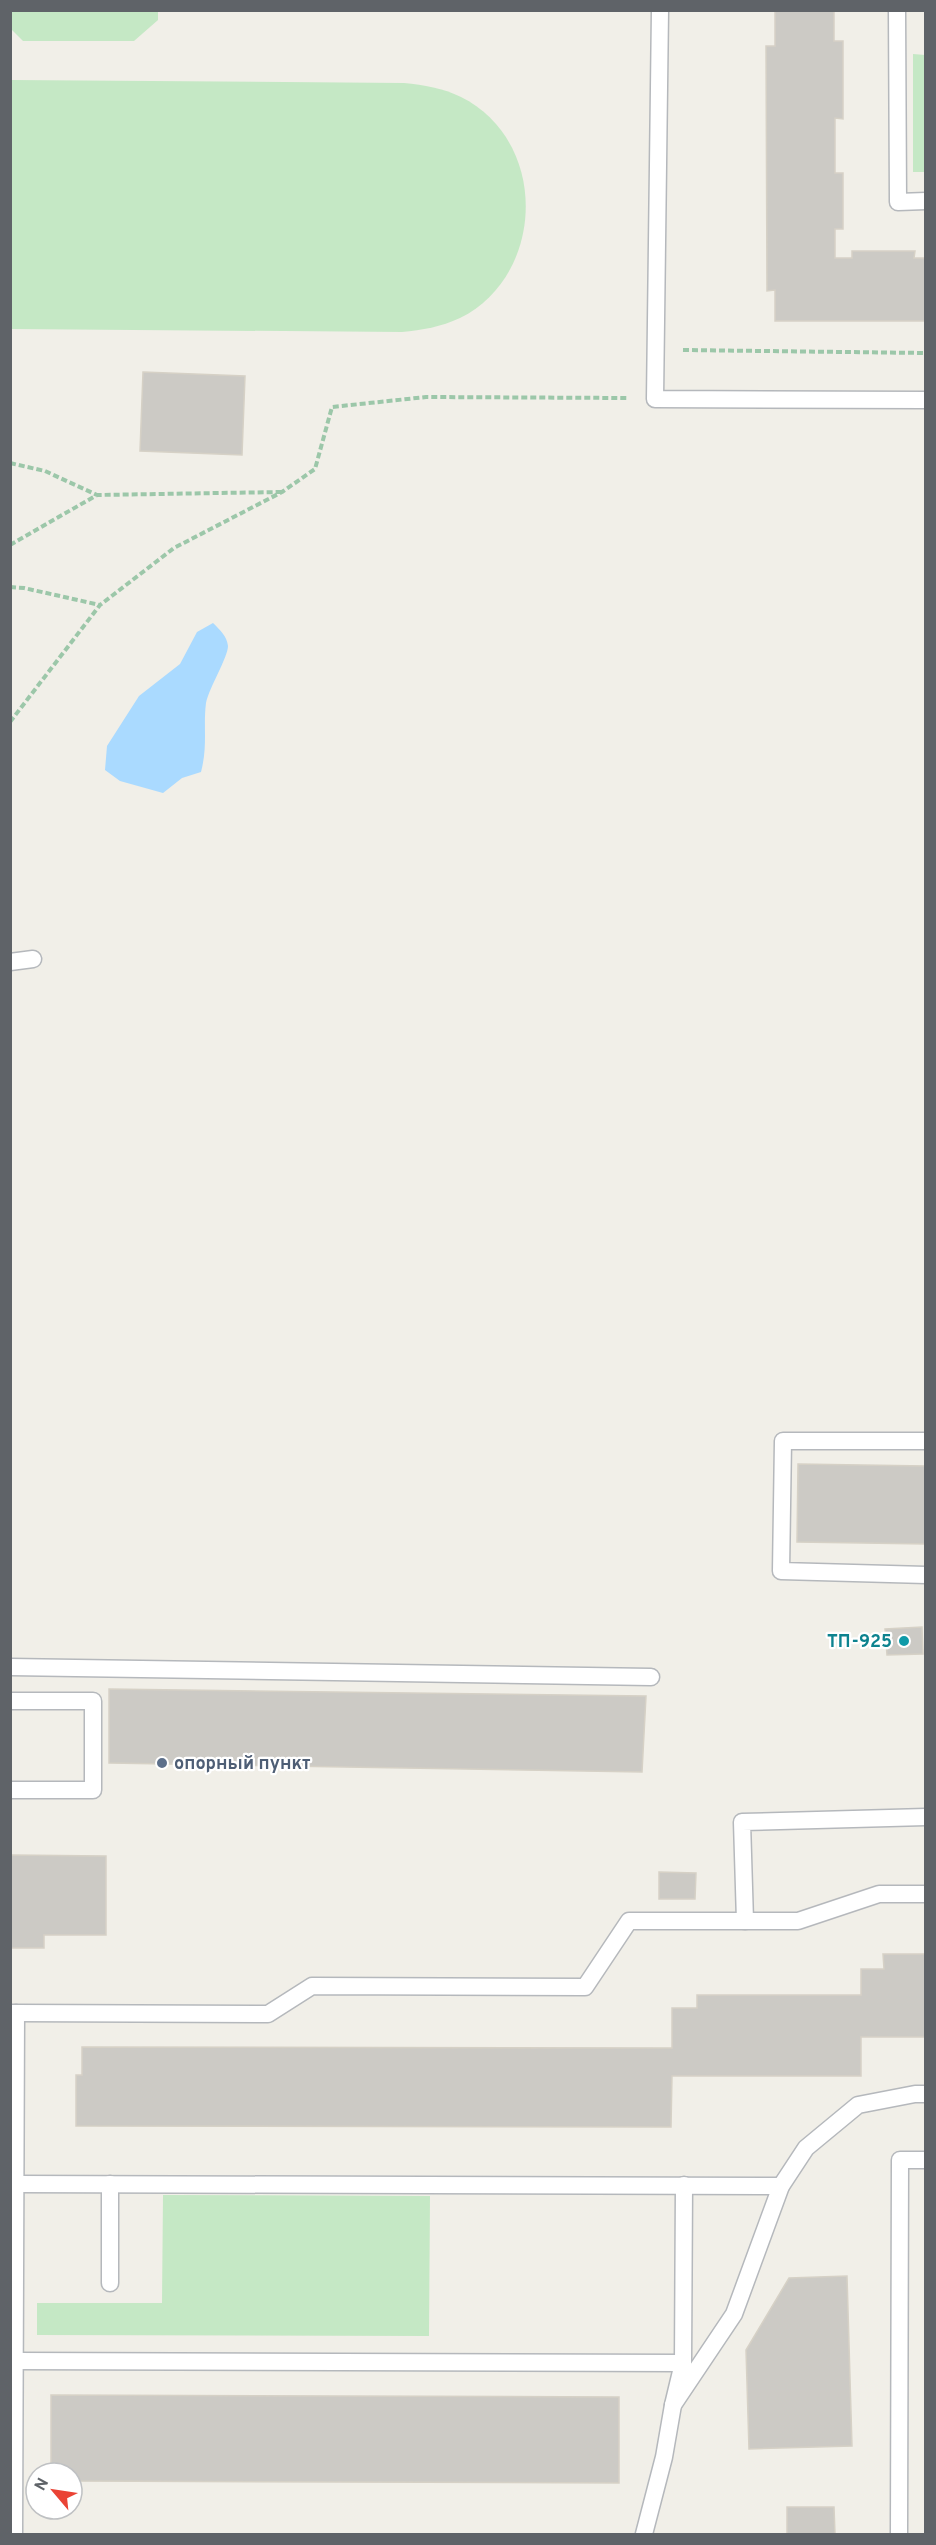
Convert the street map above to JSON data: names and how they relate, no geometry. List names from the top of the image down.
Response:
{
  "places": ["ТП-925", "опорный пункт"],
  "north": "top left"
}
